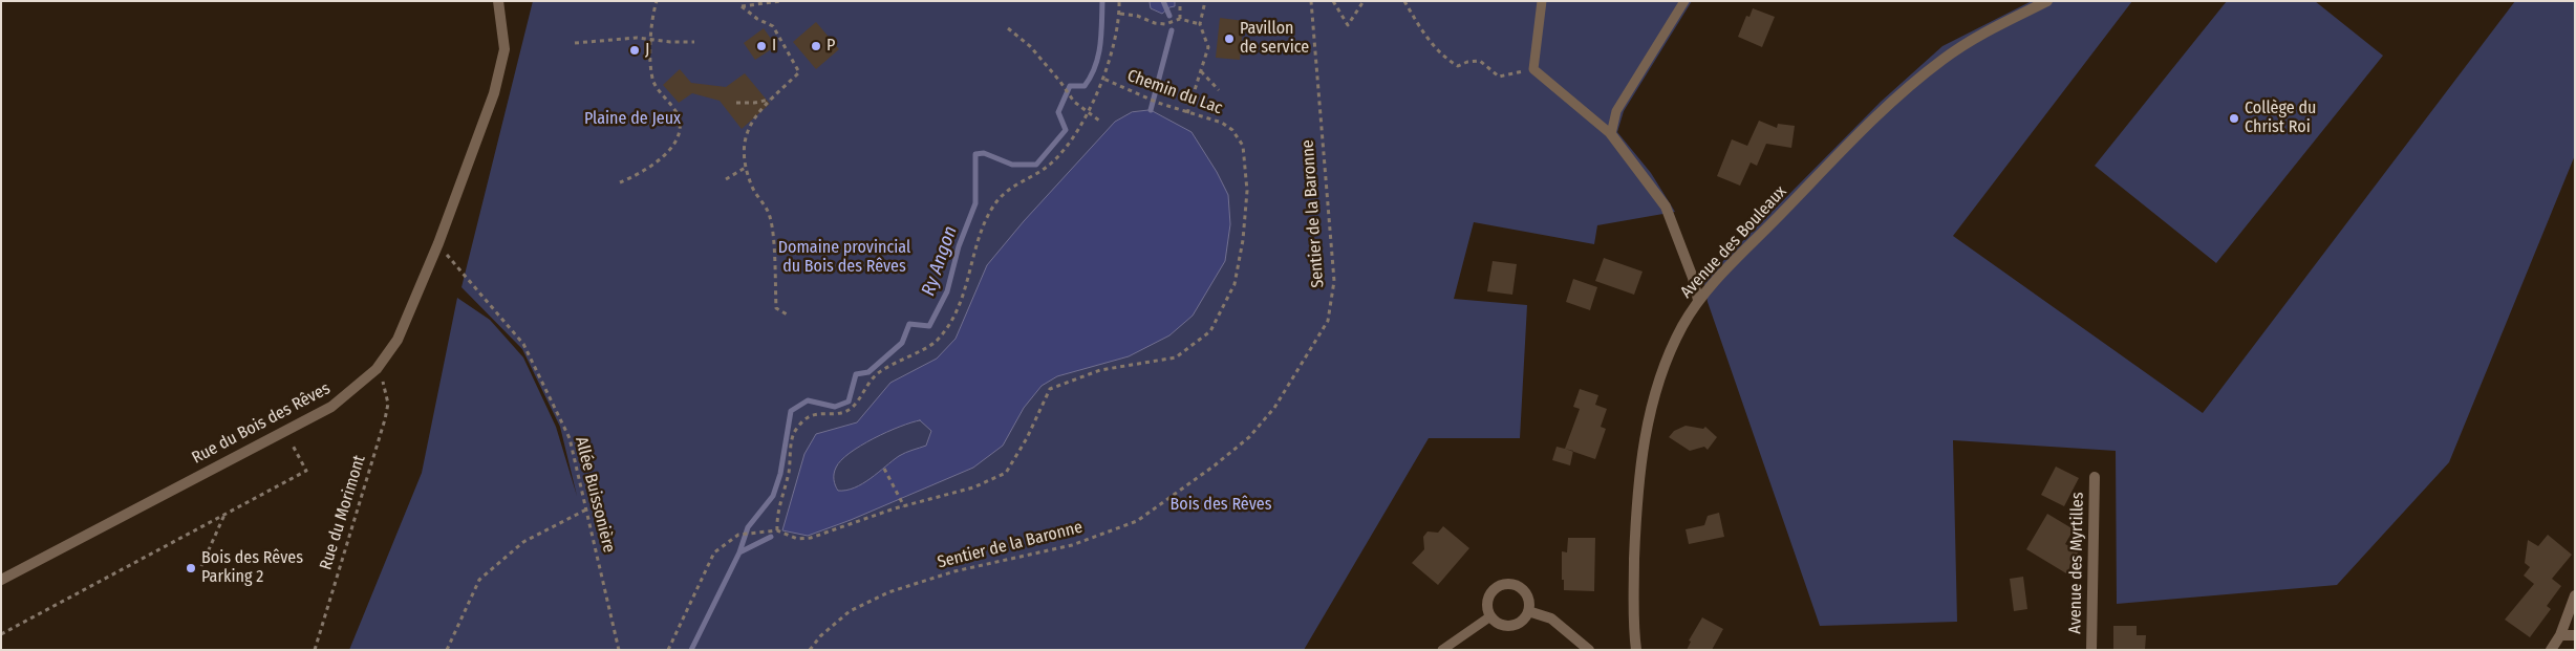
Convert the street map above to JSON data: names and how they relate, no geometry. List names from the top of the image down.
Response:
{
  "streets": {
    "street": ["Avenue des Bouleaux", "Rue du Bois des Rêves", "Avenue des Myrtilles"],
    "path": [
      "Chemin du Lac",
      "Sentier de la Baronne",
      "Allée Buissonière",
      "Rue du Morimont"
    ]
  },
  "water": ["Ry Angon"],
  "parks": ["Plaine de Jeux", "Domaine provincial du Bois des Rêves", "Bois des Rêves"],
  "places": [
    "Pavillon de service",
    "I",
    "P",
    "J",
    "Collège du Christ Roi",
    "Bois des Rêves Parking 2"
  ]
}
